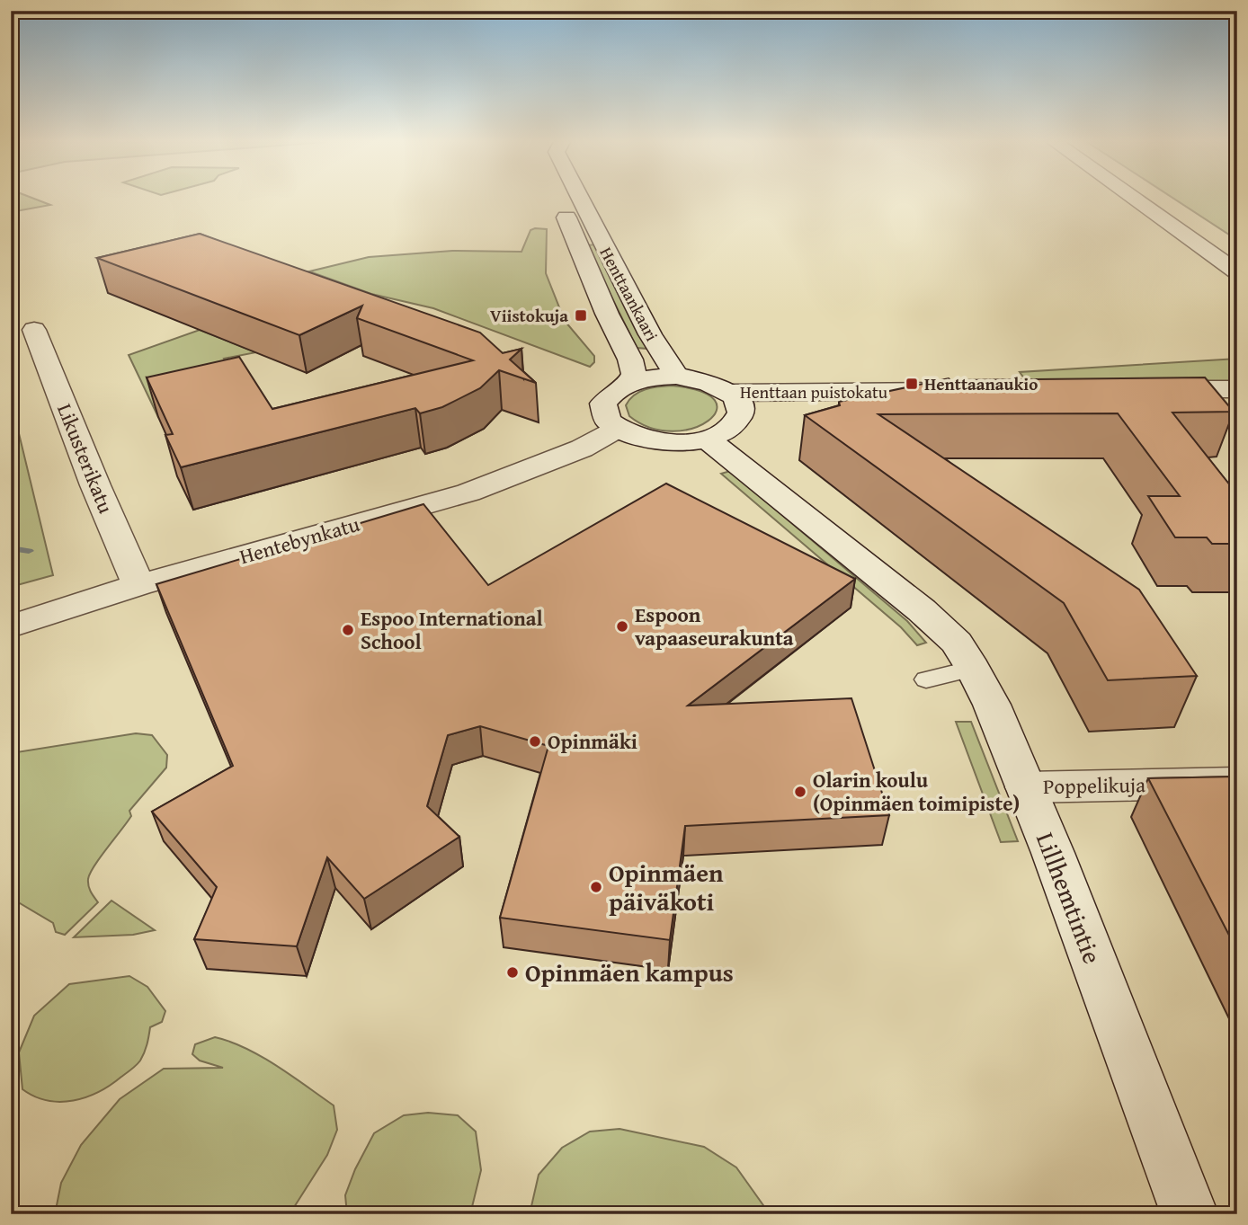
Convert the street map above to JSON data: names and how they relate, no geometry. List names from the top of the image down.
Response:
{
  "streets": {
    "main road": [
      "Henttaankaari",
      "Henttaan puistokatu",
      "Likusterikatu",
      "Hentebynkatu",
      "Poppelikuja",
      "Lillhemtintie"
    ]
  },
  "crossings": [
    ["Likusterikatu", "Hentebynkatu"],
    ["Poppelikuja", "Lillhemtintie"]
  ],
  "places": {
    "transit": ["Viistokuja", "Henttaanaukio"],
    "other": [
      "Espoon vapaaseurakunta",
      "Espoo International School",
      "Opinmäki",
      "Olarin koulu (Opinmäen toimipiste)",
      "Opinmäen päiväkoti",
      "Opinmäen kampus"
    ]
  }
}
